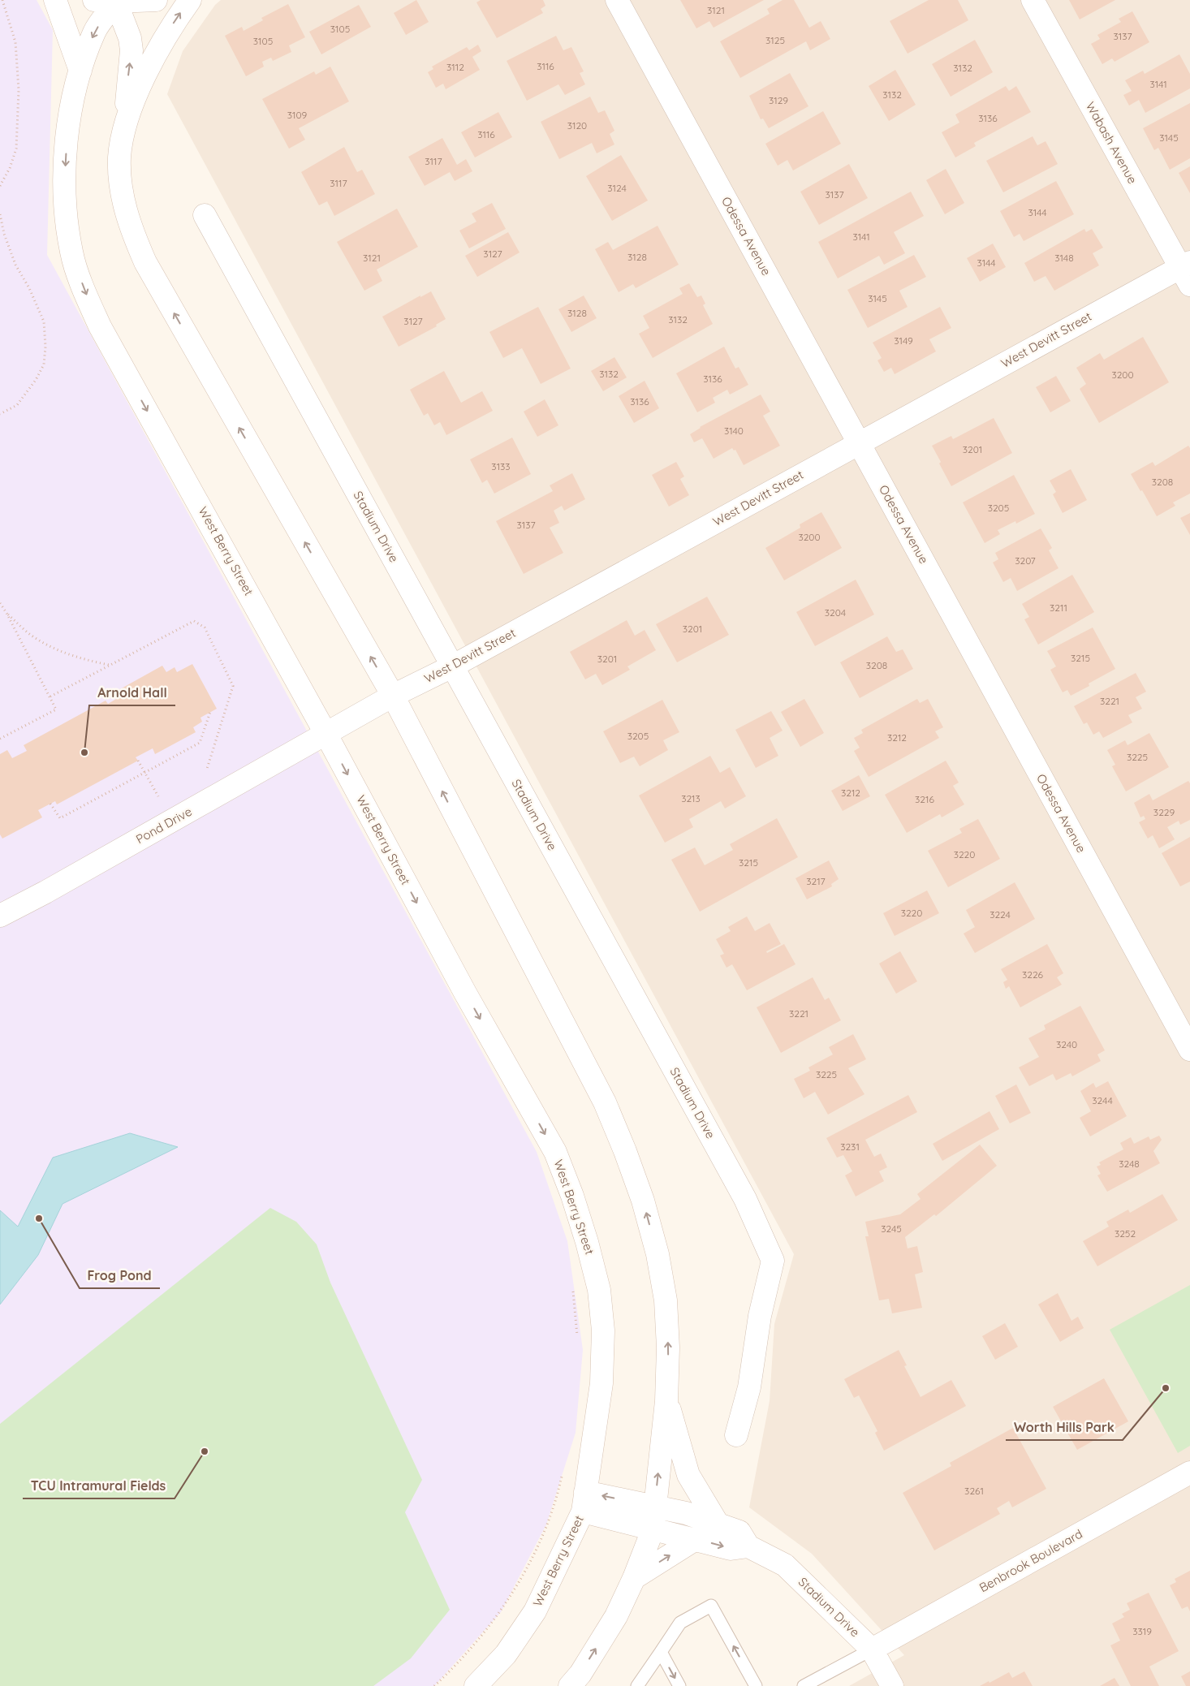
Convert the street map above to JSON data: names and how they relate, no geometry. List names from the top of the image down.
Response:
{
  "streets": {
    "street": [
      "Wabash Avenue",
      "Odessa Avenue",
      "West Devitt Street",
      "Stadium Drive",
      "West Berry Street",
      "Pond Drive",
      "Benbrook Boulevard"
    ]
  },
  "crossings": [
    ["Wabash Avenue", "West Devitt Street"],
    ["Odessa Avenue", "West Devitt Street"],
    ["West Devitt Street", "Stadium Drive"],
    ["West Devitt Street", "West Berry Street"],
    ["West Devitt Street", "Pond Drive"],
    ["Stadium Drive", "West Berry Street"],
    ["Stadium Drive", "Benbrook Boulevard"],
    ["West Berry Street", "Pond Drive"]
  ],
  "places": [
    "Arnold Hall",
    "Frog Pond",
    "Worth Hills Park",
    "TCU Intramural Fields"
  ],
  "house_numbers": [
    "3121",
    "3105",
    "3137",
    "3125",
    "3105",
    "3116",
    "3112",
    "3132",
    "3141",
    "3132",
    "3129",
    "3109",
    "3136",
    "3120",
    "3116",
    "3145",
    "3117",
    "3117",
    "3124",
    "3137",
    "3144",
    "3141",
    "3127",
    "3128",
    "3121",
    "3148",
    "3144",
    "3145",
    "3128",
    "3132",
    "3127",
    "3149",
    "3132",
    "3200",
    "3136",
    "3136",
    "3140",
    "3201",
    "3133",
    "3208",
    "3205",
    "3137",
    "3200",
    "3207",
    "3211",
    "3204",
    "3201",
    "3215",
    "3201",
    "3208",
    "3221",
    "3205",
    "3212",
    "3225",
    "3212",
    "3213",
    "3216",
    "3229",
    "3220",
    "3215",
    "3217",
    "3220",
    "3224",
    "3226",
    "3221",
    "3240",
    "3225",
    "3244",
    "3231",
    "3248",
    "3245",
    "3252",
    "3261",
    "3319"
  ]
}
